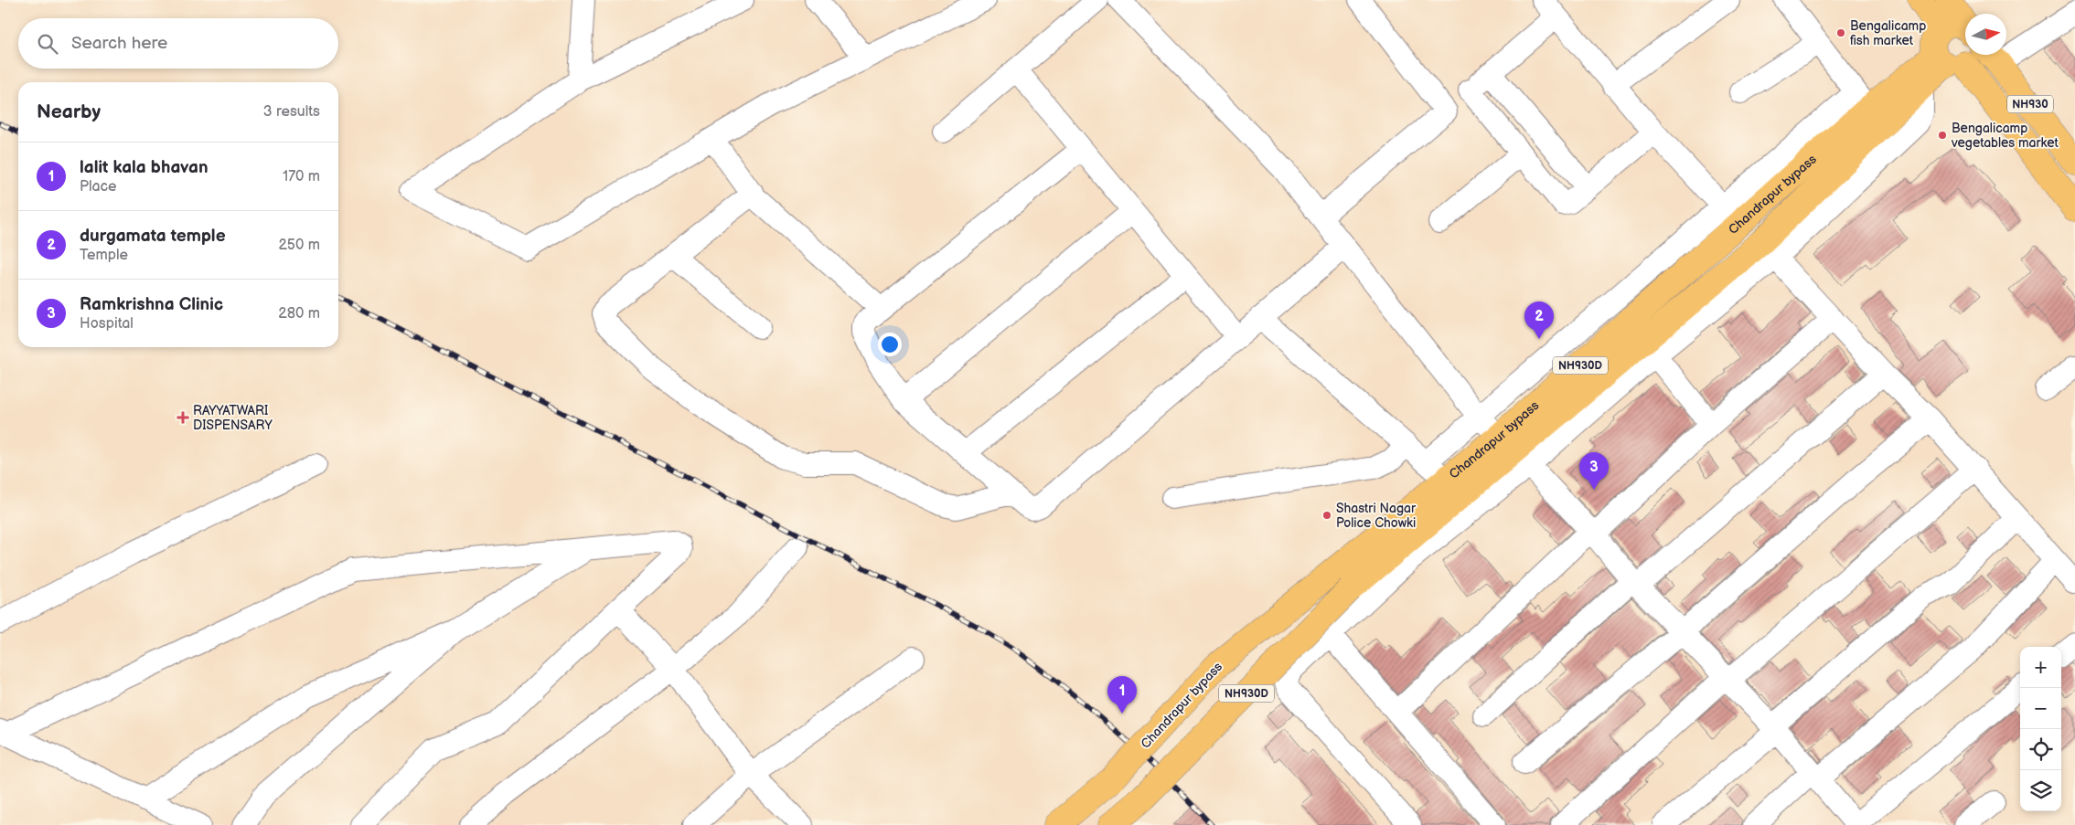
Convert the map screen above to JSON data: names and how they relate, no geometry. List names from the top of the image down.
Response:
{
  "streets": {
    "highway": ["NH930", "Chandrapur bypass", "NH930D"]
  },
  "crossings": [
    ["NH930", "Chandrapur bypass"]
  ],
  "places": {
    "other": ["Bengalicamp fish market", "Bengalicamp vegetables market", "Shastri Nagar Police Chowki"],
    "health": ["RAYYATWARI DISPENSARY"]
  },
  "north": "right",
  "page": {
    "search": "Search here",
    "heading": ["Nearby", "3 results"],
    "list": [
      {
        "mark": "1",
        "name": "lalit kala bhavan",
        "note": "Place",
        "value": "170 m"
      },
      {
        "mark": "2",
        "name": "durgamata temple",
        "note": "Temple",
        "value": "250 m"
      },
      {
        "mark": "3",
        "name": "Ramkrishna Clinic",
        "note": "Hospital",
        "value": "280 m"
      }
    ],
    "pins": ["2", "3", "1"],
    "map_buttons": ["+", "−"]
  }
}
